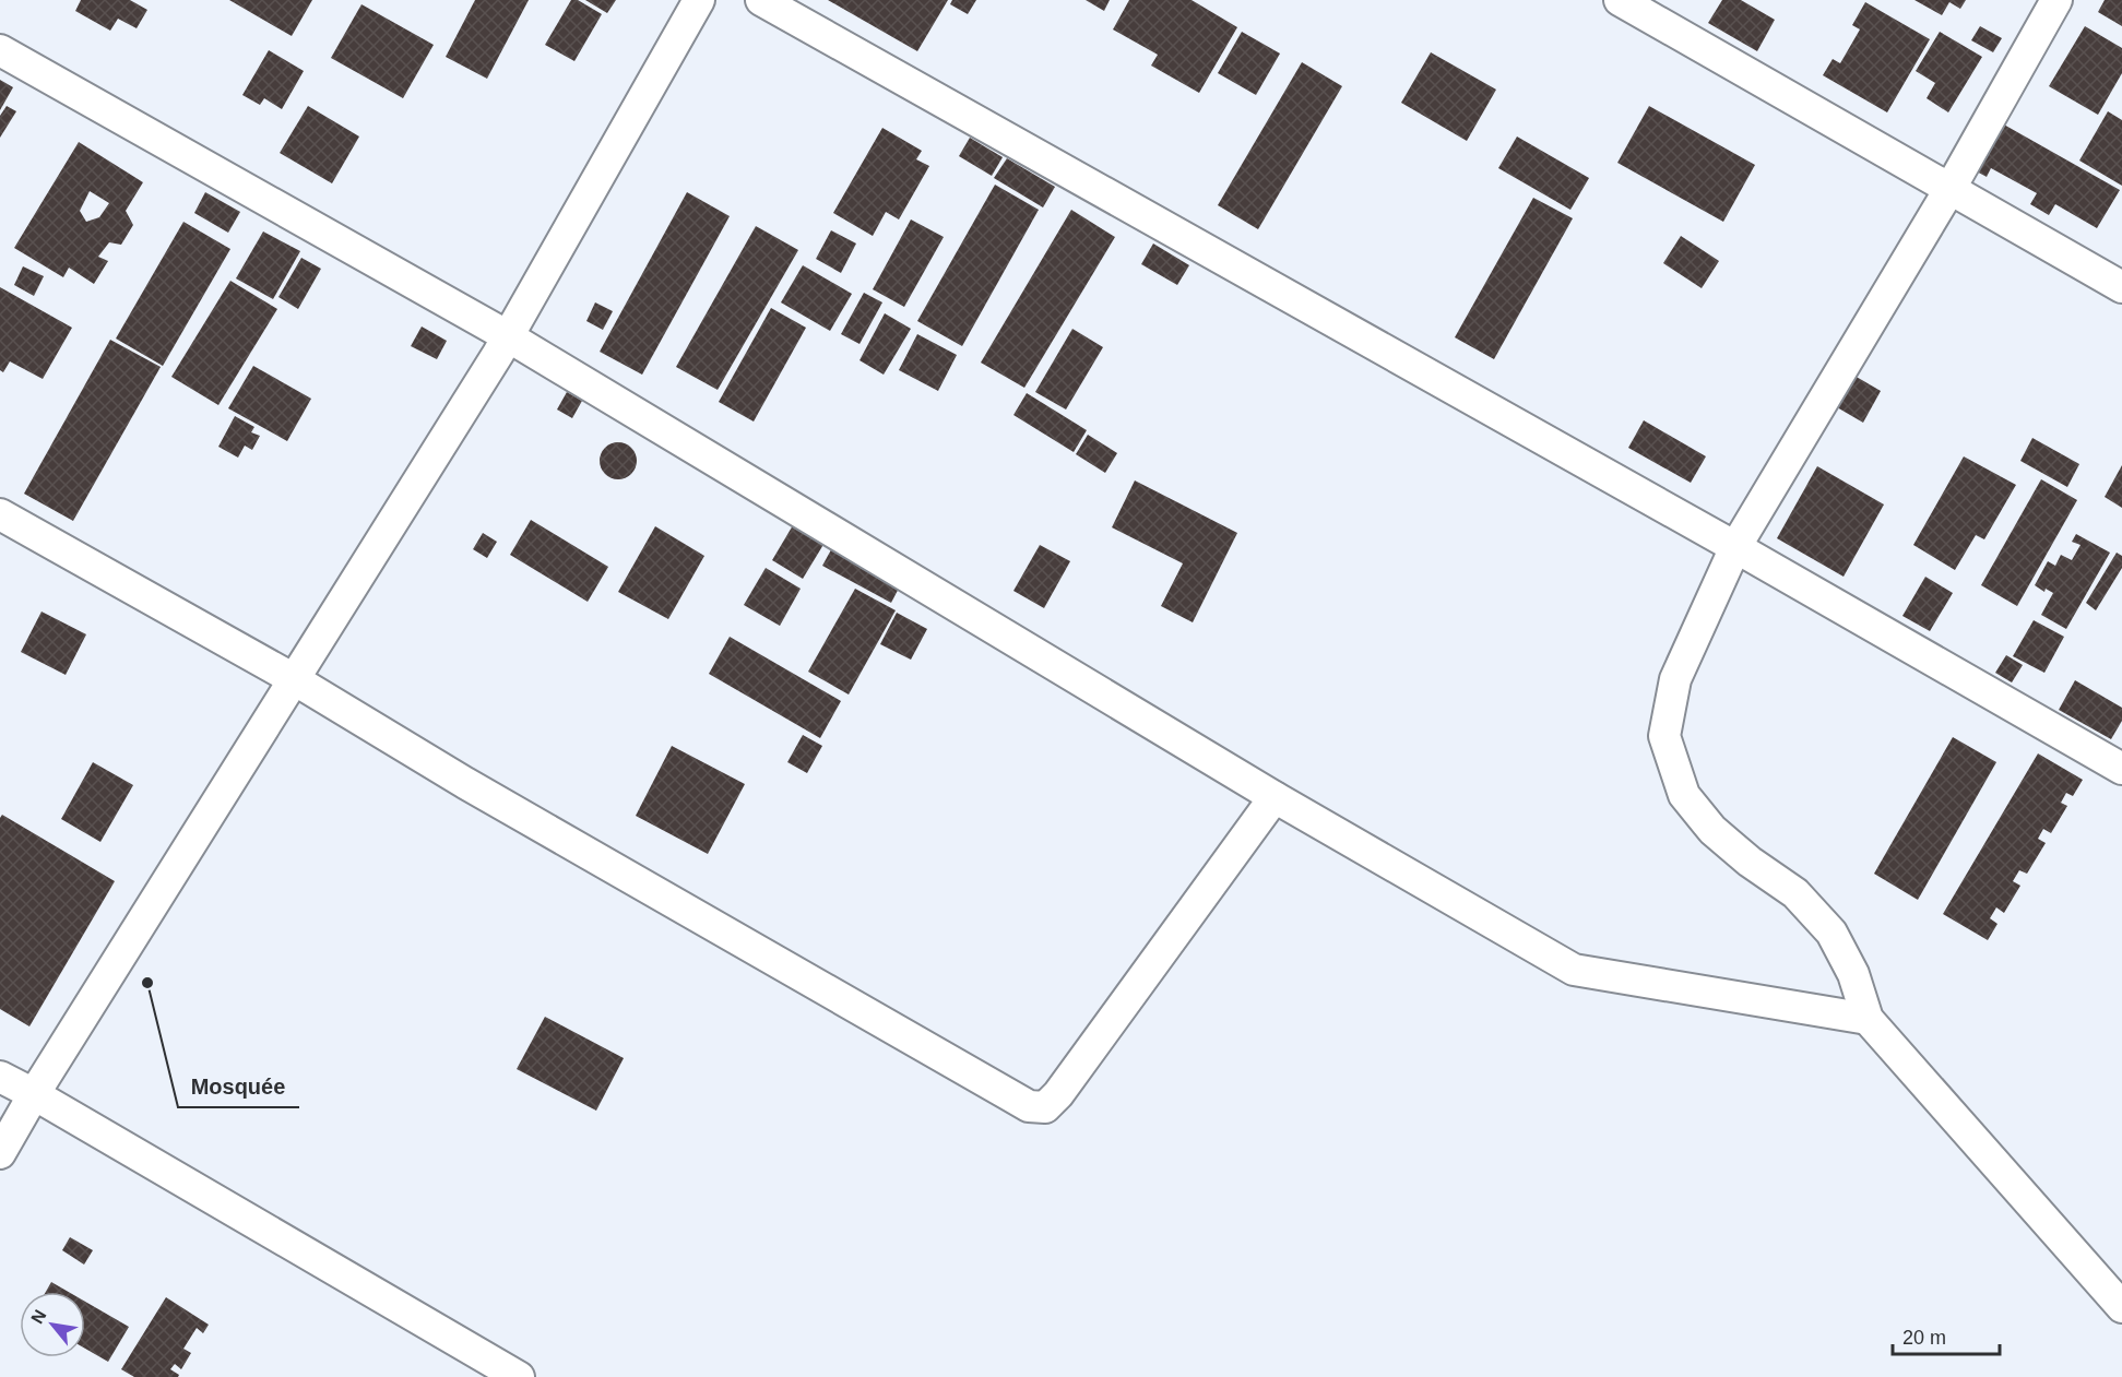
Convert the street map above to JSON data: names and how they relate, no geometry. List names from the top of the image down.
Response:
{
  "places": ["Mosquée"],
  "scale_bar": "20 m",
  "north": "top left"
}
